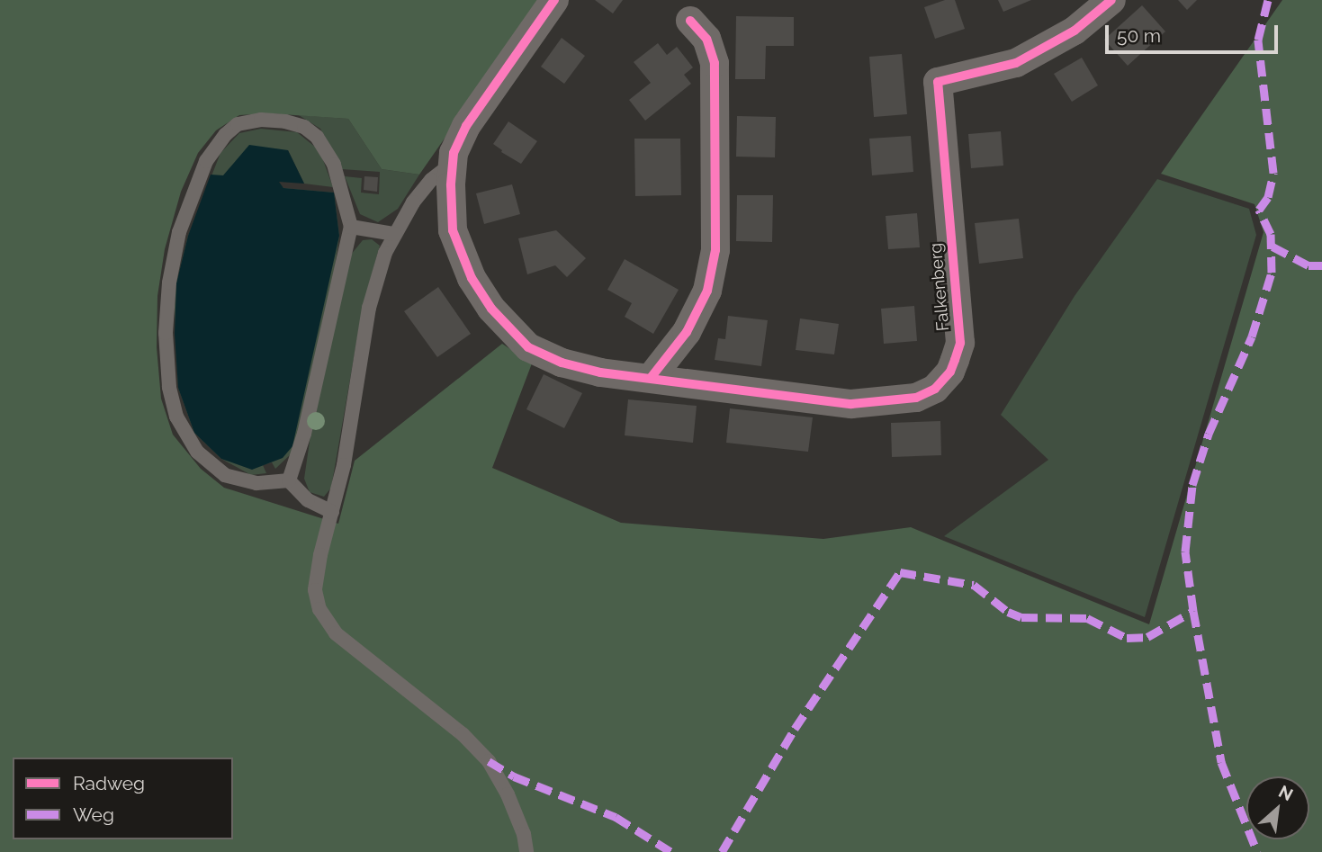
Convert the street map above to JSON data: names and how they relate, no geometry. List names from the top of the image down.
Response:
{
  "streets": {
    "street": ["Falkenberg"]
  },
  "legend": ["Radweg", "Weg"],
  "scale_bar": "50 m",
  "north": "top right"
}
